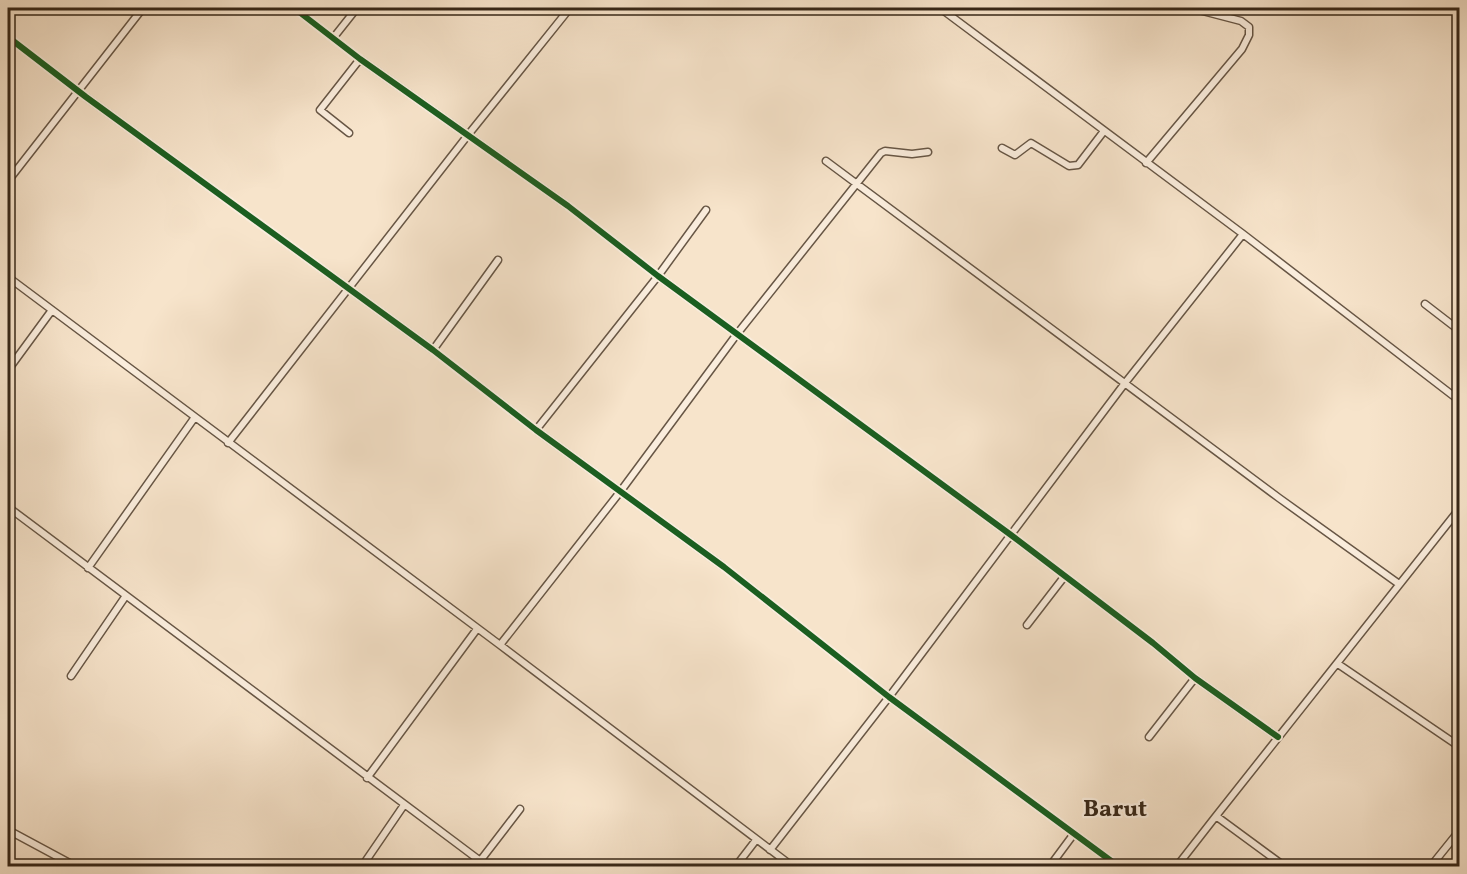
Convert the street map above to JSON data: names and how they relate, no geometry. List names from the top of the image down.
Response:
{
  "districts": ["Barut"]
}
